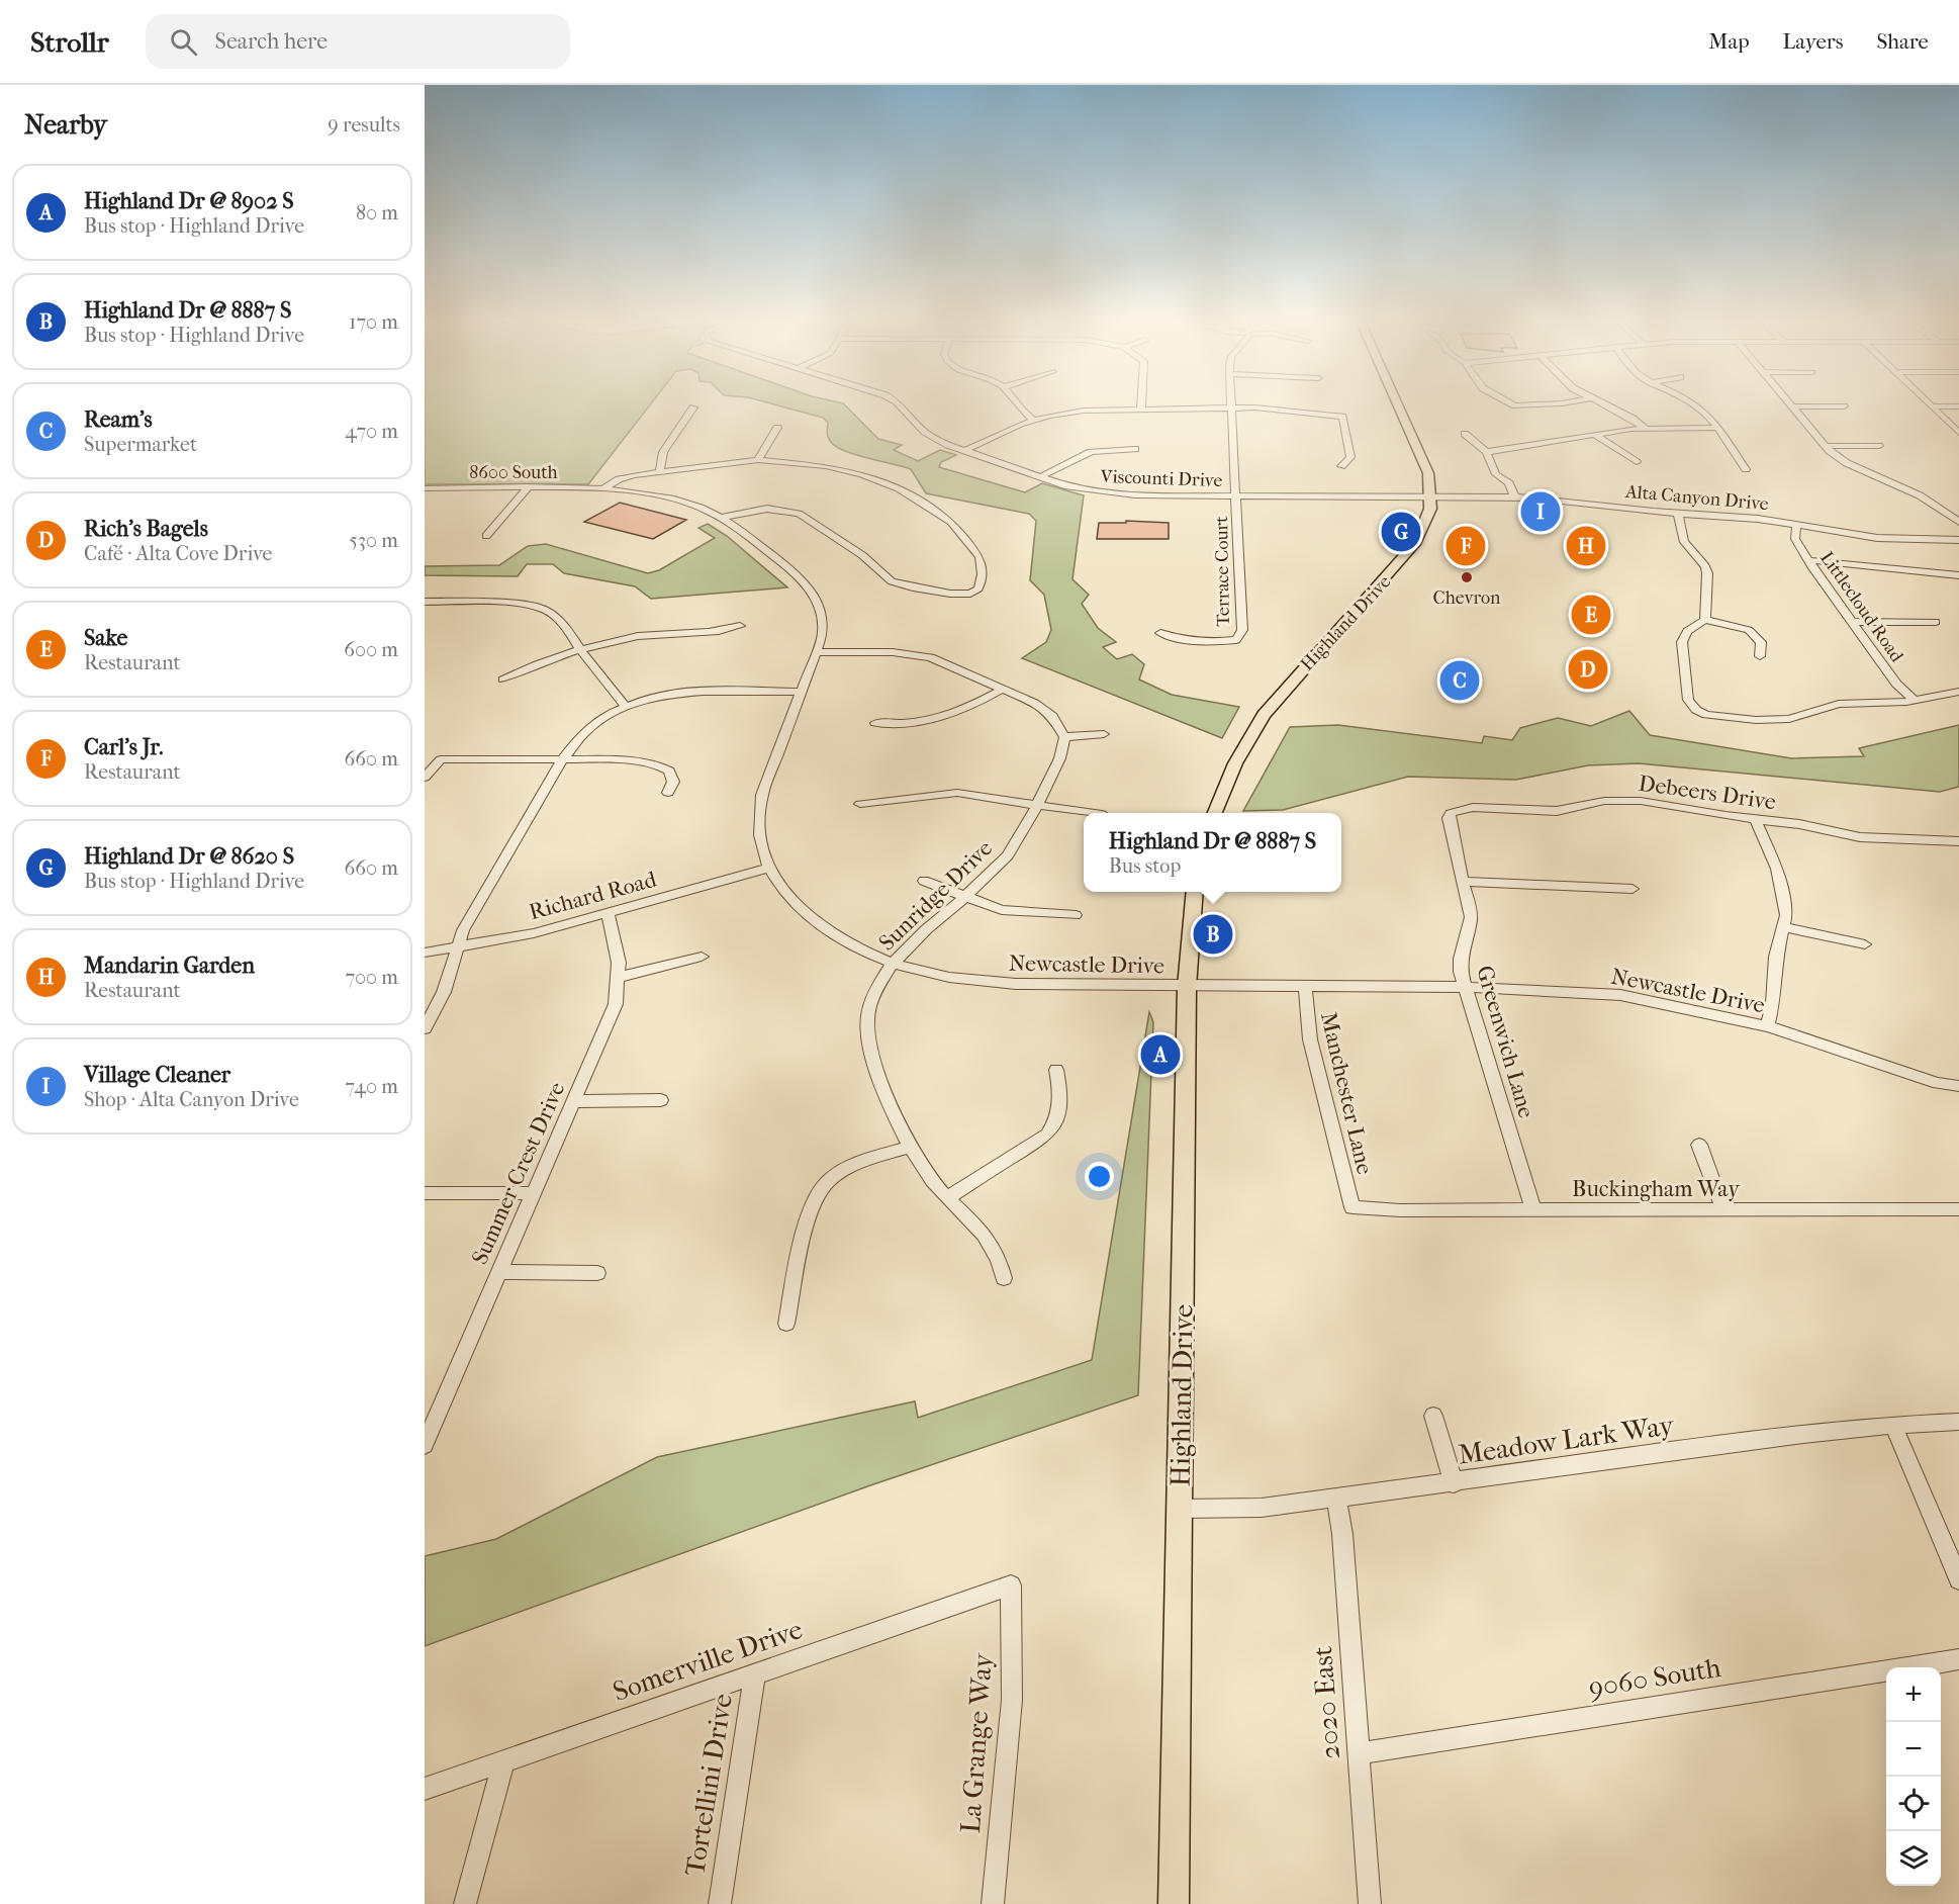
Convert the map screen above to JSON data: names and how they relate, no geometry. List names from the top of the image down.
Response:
{
  "streets": {
    "main road": ["Highland Drive"],
    "street": [
      "8600 South",
      "Viscounti Drive",
      "Alta Canyon Drive",
      "Terrace Court",
      "Littlecloud Road",
      "Debeers Drive",
      "Richard Road",
      "Sunridge Drive",
      "Newcastle Drive",
      "Greenwich Lane",
      "Manchester Lane",
      "Summer Crest Drive",
      "Buckingham Way",
      "Meadow Lark Way",
      "Somerville Drive",
      "9060 South",
      "2020 East",
      "La Grange Way",
      "Tortellini Drive"
    ]
  },
  "crossings": [
    ["8600 South", "Newcastle Drive"],
    ["Viscounti Drive", "Alta Canyon Drive"],
    ["Viscounti Drive", "Terrace Court"],
    ["Viscounti Drive", "Highland Drive"],
    ["Alta Canyon Drive", "Littlecloud Road"],
    ["Alta Canyon Drive", "Highland Drive"],
    ["Highland Drive", "Newcastle Drive"],
    ["Highland Drive", "Meadow Lark Way"],
    ["Debeers Drive", "Greenwich Lane"],
    ["Richard Road", "Newcastle Drive"],
    ["Richard Road", "Summer Crest Drive"],
    ["Sunridge Drive", "Newcastle Drive"],
    ["Newcastle Drive", "Greenwich Lane"],
    ["Newcastle Drive", "Manchester Lane"],
    ["Greenwich Lane", "Buckingham Way"],
    ["Manchester Lane", "Buckingham Way"],
    ["Meadow Lark Way", "2020 East"],
    ["Somerville Drive", "La Grange Way"],
    ["Somerville Drive", "Tortellini Drive"],
    ["9060 South", "2020 East"]
  ],
  "places": ["Chevron"],
  "page": {
    "header": "Strollr",
    "search": "Search here",
    "nav": ["Map", "Layers", "Share"],
    "heading": ["Nearby", "9 results"],
    "list": [
      {
        "mark": "A",
        "name": "Highland Dr @ 8902 S",
        "note": "Bus stop · Highland Drive",
        "value": "80 m"
      },
      {
        "mark": "B",
        "name": "Highland Dr @ 8887 S",
        "note": "Bus stop · Highland Drive",
        "value": "170 m"
      },
      {
        "mark": "C",
        "name": "Ream's",
        "note": "Supermarket",
        "value": "470 m"
      },
      {
        "mark": "D",
        "name": "Rich's Bagels",
        "note": "Café · Alta Cove Drive",
        "value": "530 m"
      },
      {
        "mark": "E",
        "name": "Sake",
        "note": "Restaurant",
        "value": "600 m"
      },
      {
        "mark": "F",
        "name": "Carl's Jr.",
        "note": "Restaurant",
        "value": "660 m"
      },
      {
        "mark": "G",
        "name": "Highland Dr @ 8620 S",
        "note": "Bus stop · Highland Drive",
        "value": "660 m"
      },
      {
        "mark": "H",
        "name": "Mandarin Garden",
        "note": "Restaurant",
        "value": "700 m"
      },
      {
        "mark": "I",
        "name": "Village Cleaner",
        "note": "Shop · Alta Canyon Drive",
        "value": "740 m"
      }
    ],
    "pins": [
      "I",
      "G",
      "F",
      "H",
      "E",
      "D",
      "C",
      "B",
      "A"
    ],
    "popup": ["Highland Dr @ 8887 S", "Bus stop"],
    "map_buttons": ["+", "−"]
  }
}
